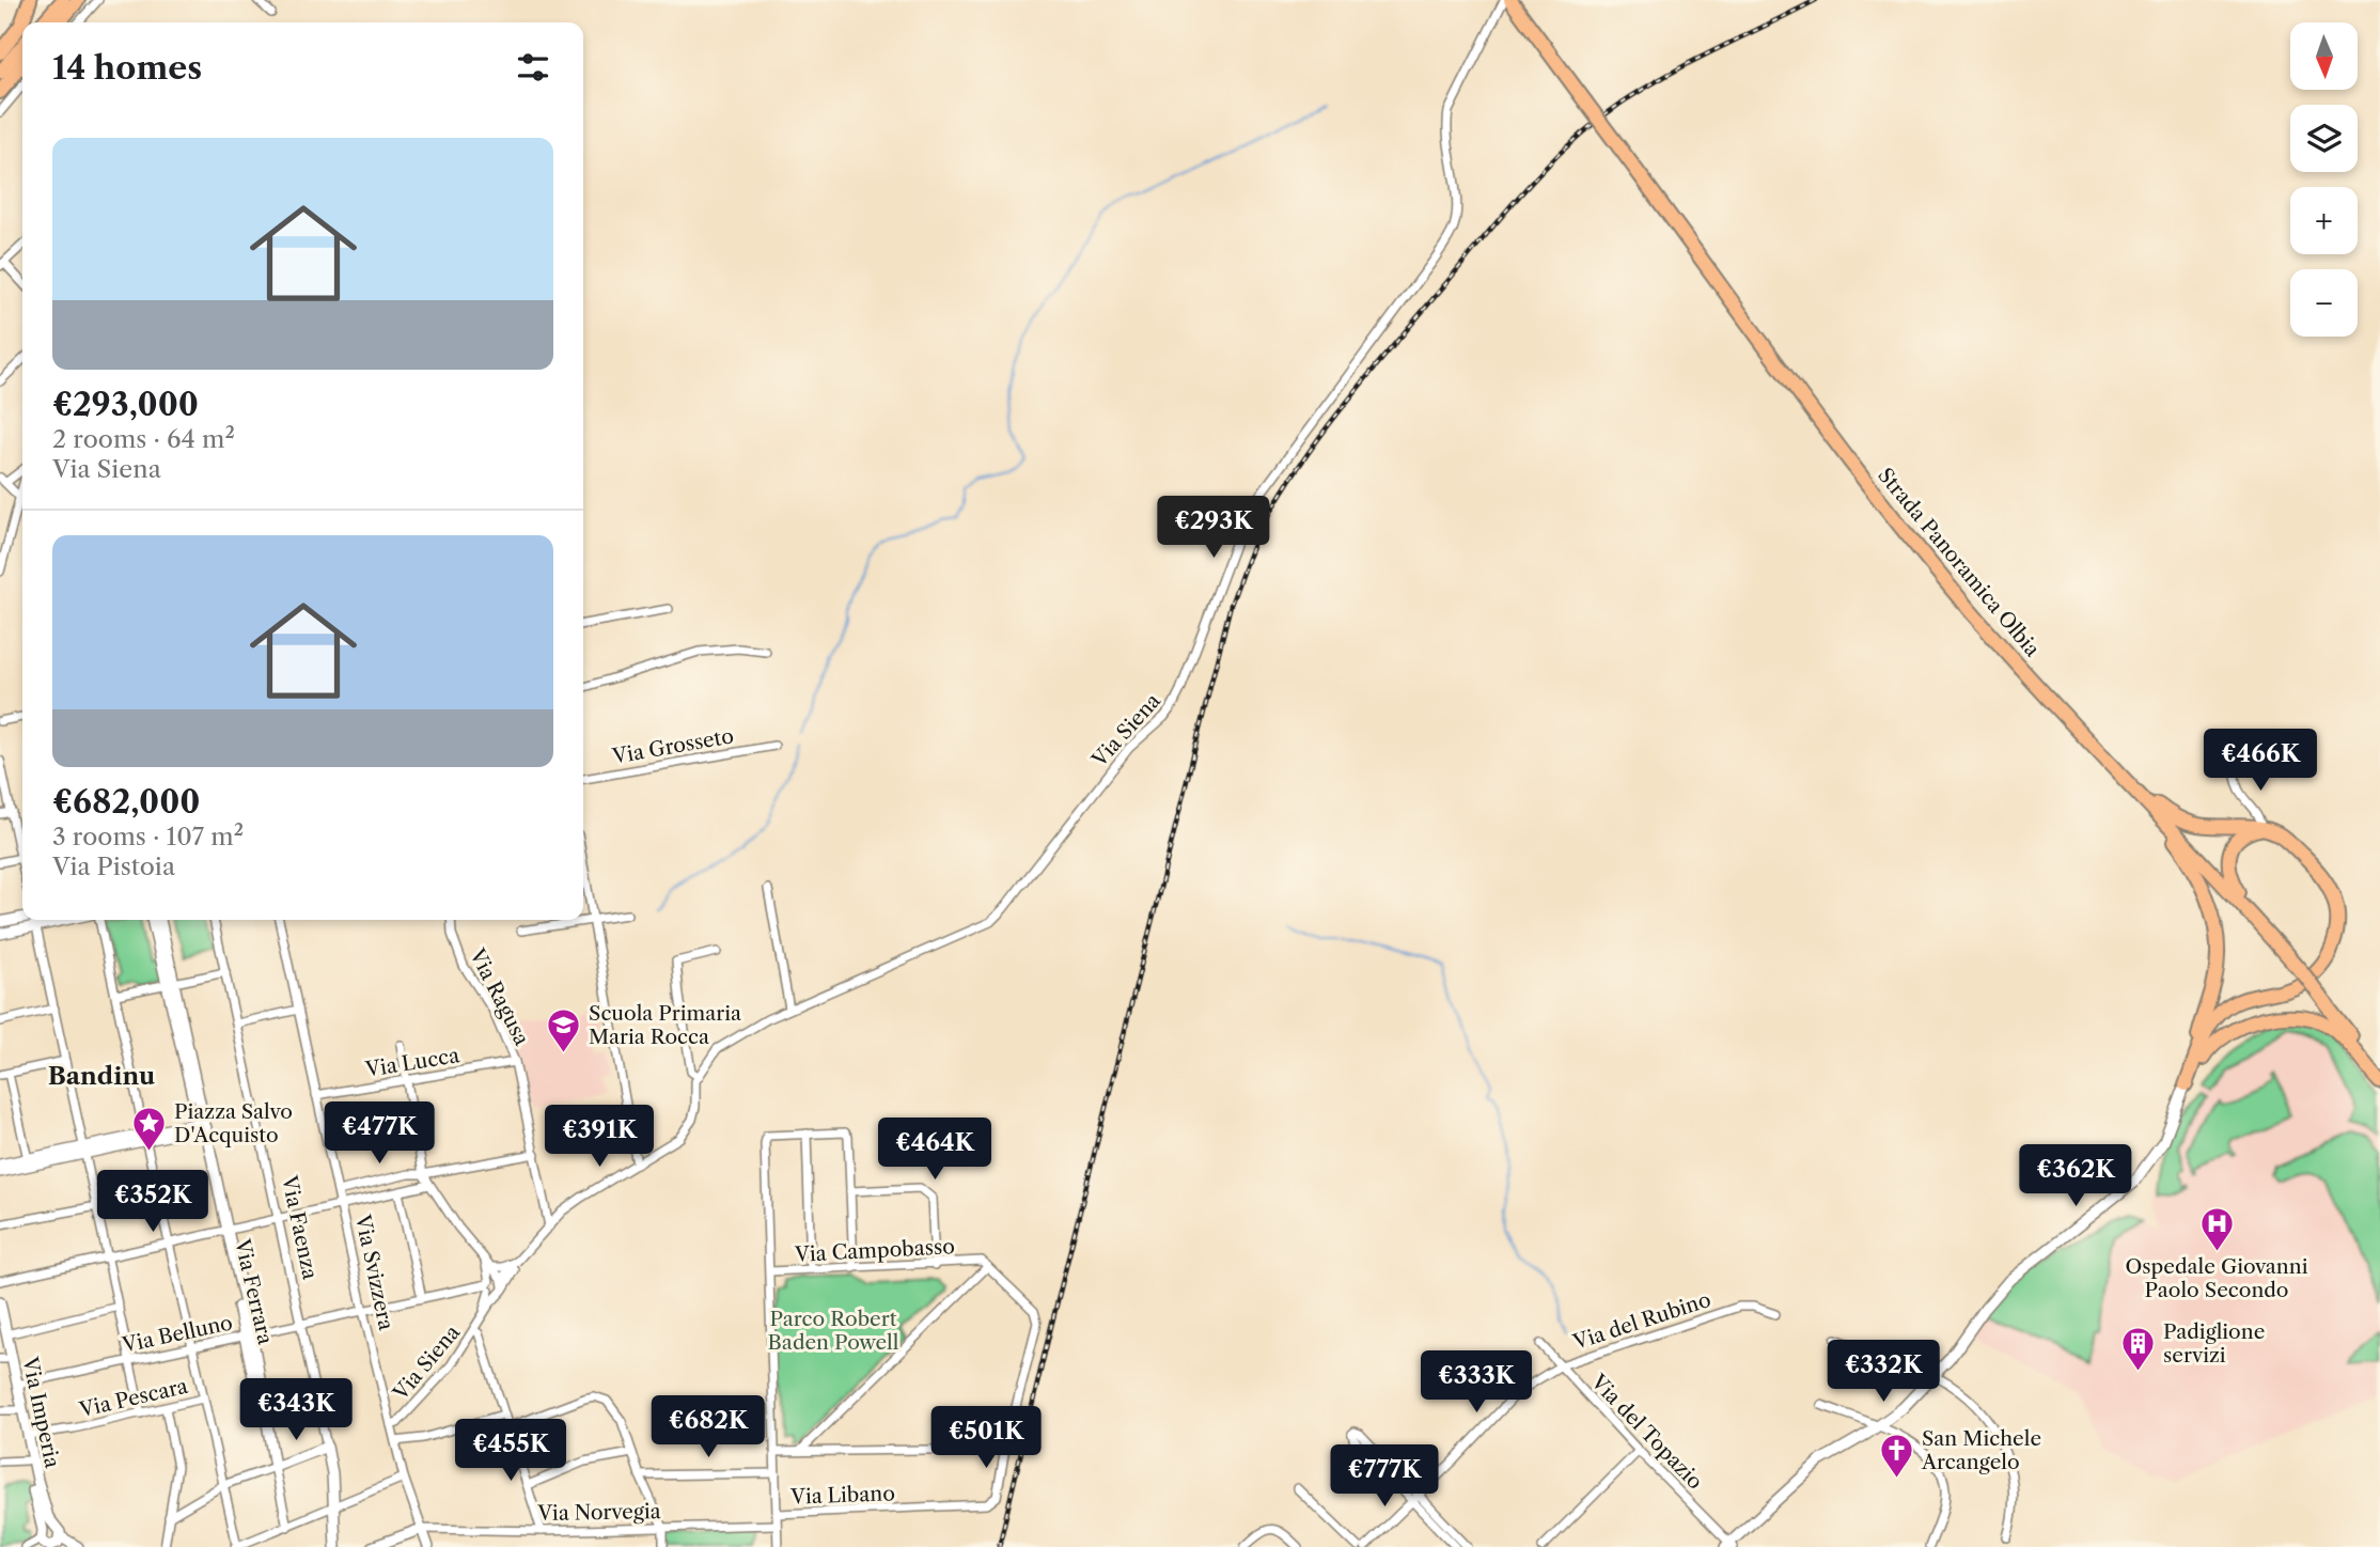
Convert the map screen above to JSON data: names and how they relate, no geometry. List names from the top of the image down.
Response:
{
  "streets": {
    "highway": ["Strada Panoramica Olbia"],
    "street": [
      "Via Siena",
      "Via Grosseto",
      "Via Ragusa",
      "Via Lucca",
      "Via Faenza",
      "Via Campobasso",
      "Via Svizzera",
      "Via Ferrara",
      "Via del Rubino",
      "Via Belluno",
      "Via Pescara",
      "Via Imperia",
      "Via del Topazio",
      "Via Libano",
      "Via Norvegia"
    ]
  },
  "crossings": [
    ["Strada Panoramica Olbia", "Via Siena"],
    ["Via Siena", "Via Ragusa"],
    ["Via Siena", "Via Svizzera"],
    ["Via Siena", "Via Belluno"],
    ["Via Ragusa", "Via Lucca"],
    ["Via Lucca", "Via Svizzera"],
    ["Via Faenza", "Via Belluno"],
    ["Via Svizzera", "Via Belluno"],
    ["Via Svizzera", "Via Norvegia"],
    ["Via Ferrara", "Via Belluno"],
    ["Via del Rubino", "Via del Topazio"],
    ["Via Belluno", "Via Imperia"],
    ["Via Pescara", "Via Imperia"]
  ],
  "districts": ["Bandinu"],
  "parks": ["Parco Robert Baden Powell"],
  "places": {
    "school or university": ["Scuola Primaria Maria Rocca"],
    "place": ["Piazza Salvo D'Acquisto"],
    "hospital": ["Ospedale Giovanni Paolo Secondo"],
    "building": ["Padiglione servizi"],
    "church": ["San Michele Arcangelo"]
  },
  "north": "bottom",
  "page": {
    "map_buttons": ["+", "−"],
    "heading": "14 homes",
    "list": [
      {
        "name": "€293,000",
        "note": "2 rooms · 64 m² · Via Siena"
      },
      {
        "name": "€682,000",
        "note": "3 rooms · 107 m² · Via Pistoia"
      }
    ],
    "price": [
      "€293K",
      "€466K",
      "€477K",
      "€391K",
      "€464K",
      "€362K",
      "€352K",
      "€332K",
      "€333K",
      "€343K",
      "€682K",
      "€501K",
      "€455K",
      "€777K"
    ]
  }
}
